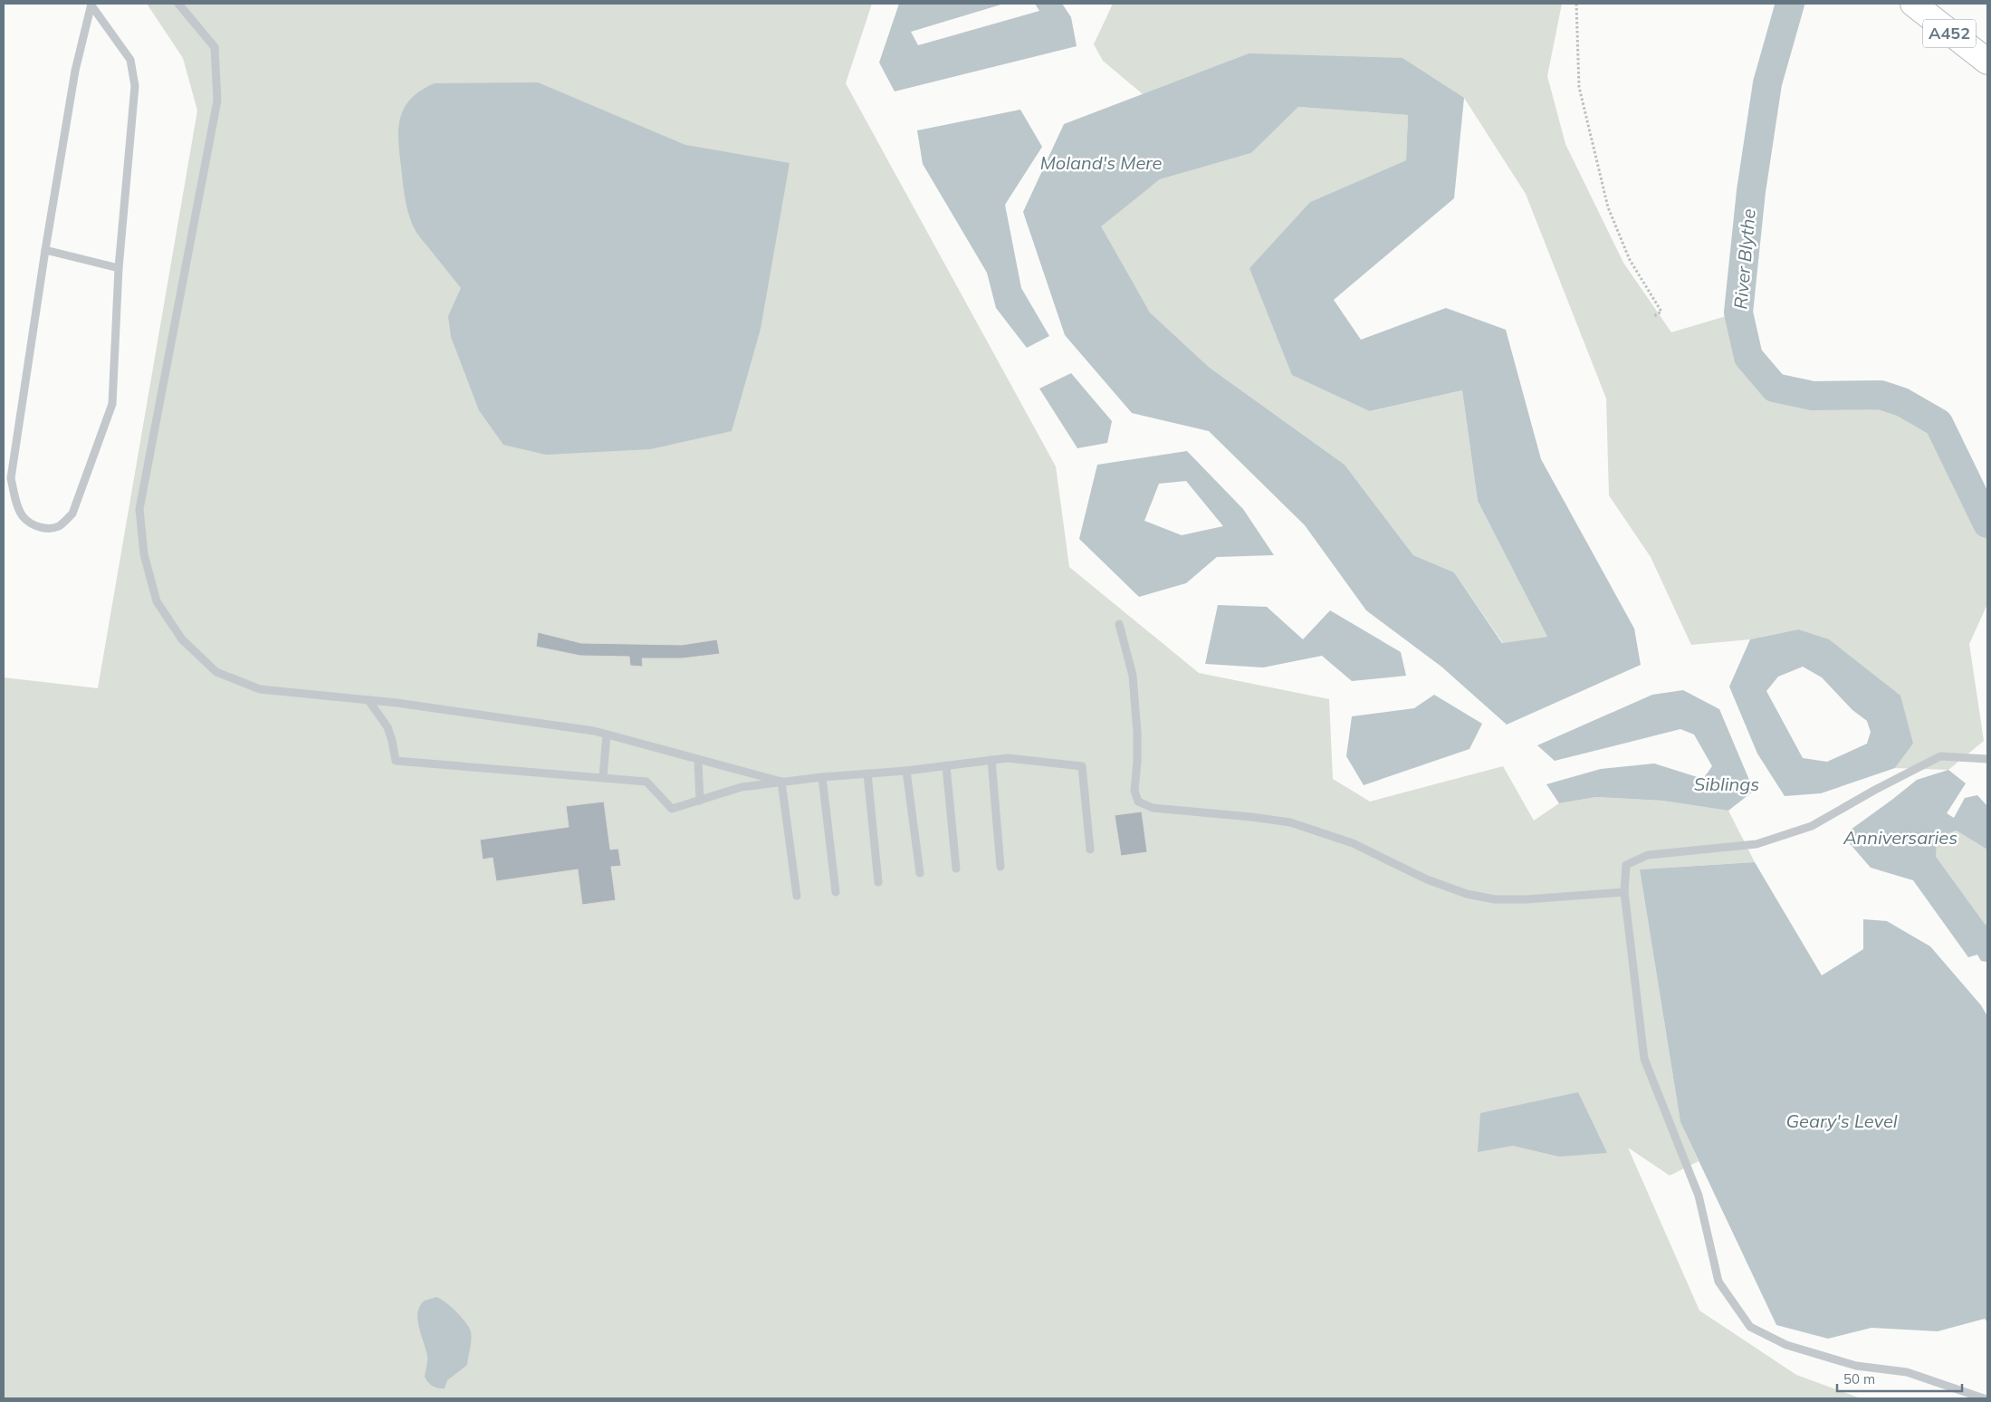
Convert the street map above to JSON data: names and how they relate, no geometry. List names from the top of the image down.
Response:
{
  "streets": {
    "highway": ["A452"]
  },
  "water": [
    "Moland's Mere",
    "River Blythe",
    "Siblings",
    "Anniversaries",
    "Geary's Level"
  ],
  "scale_bar": "50 m"
}
